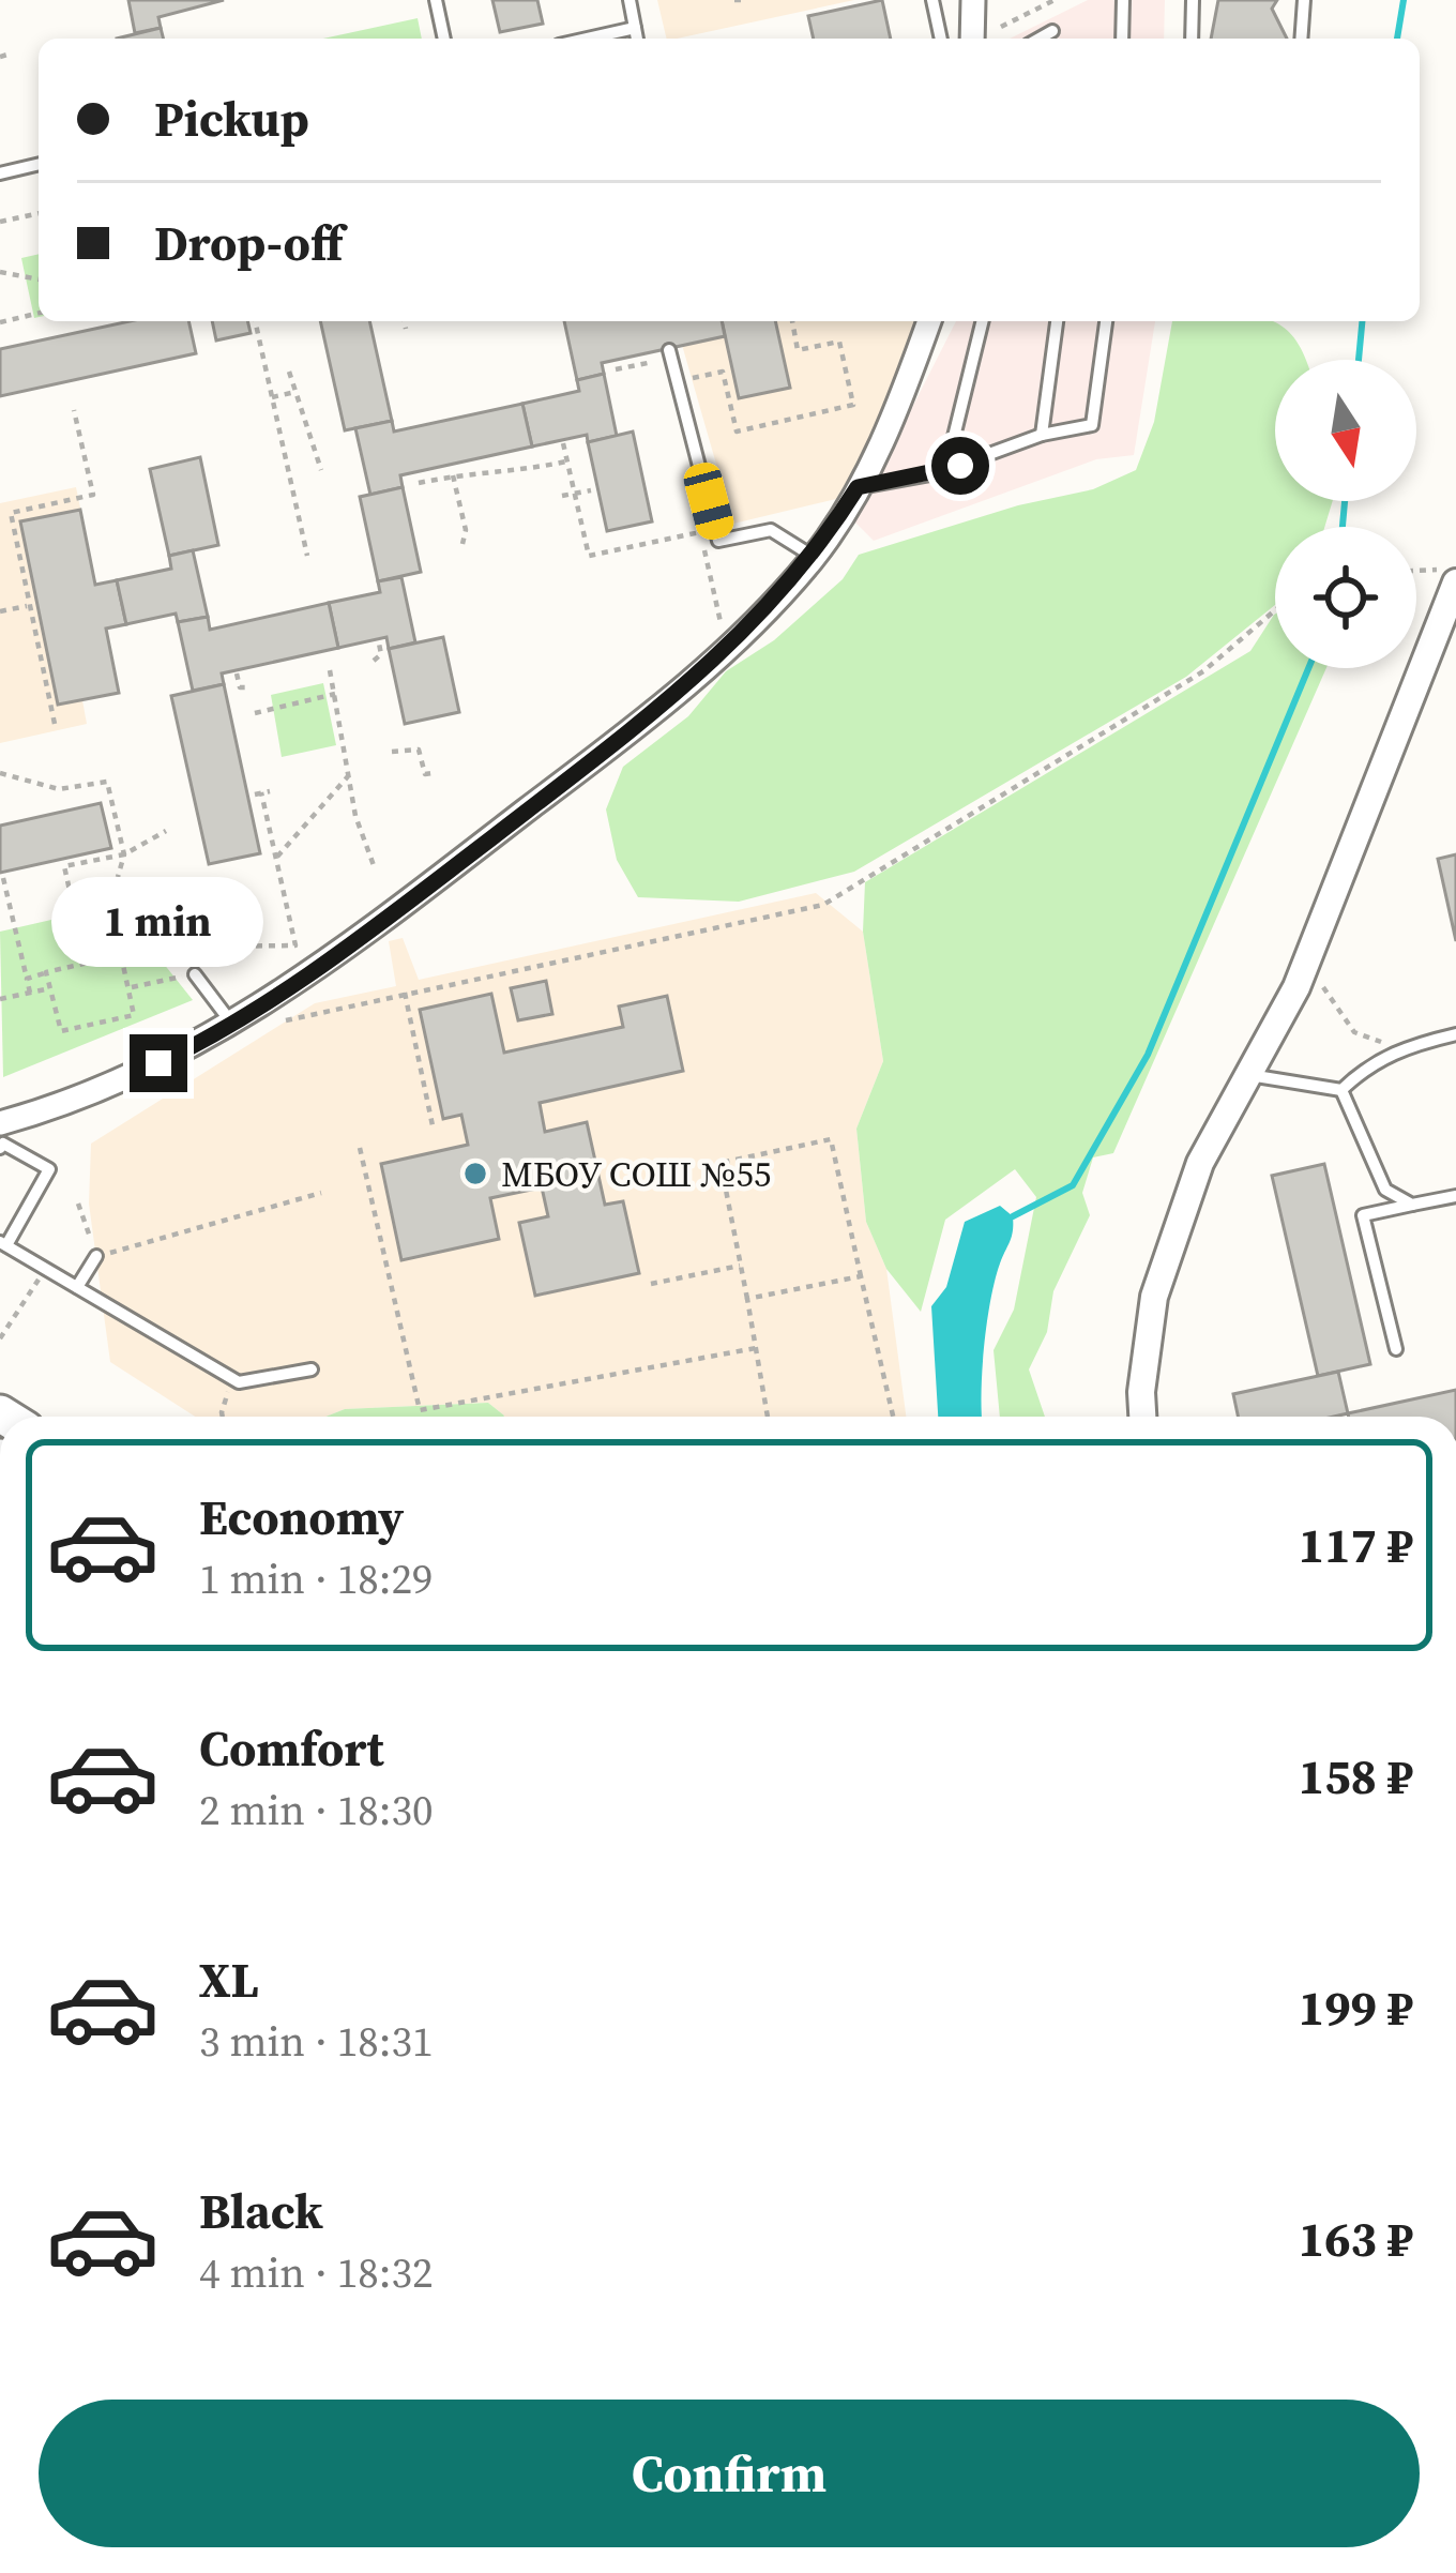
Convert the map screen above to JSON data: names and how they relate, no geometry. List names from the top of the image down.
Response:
{
  "places": ["МБОУ СОШ №55"],
  "north": "bottom",
  "page": {
    "banner": ["Pickup", "Drop-off"],
    "bubble": "1 min",
    "list": [
      {
        "name": "Economy",
        "note": "1 min · 18:29",
        "value": "117 ₽"
      },
      {
        "name": "Comfort",
        "note": "2 min · 18:30",
        "value": "158 ₽"
      },
      {
        "name": "XL",
        "note": "3 min · 18:31",
        "value": "199 ₽"
      },
      {
        "name": "Black",
        "note": "4 min · 18:32",
        "value": "163 ₽"
      }
    ],
    "buttons": "Confirm"
  }
}
